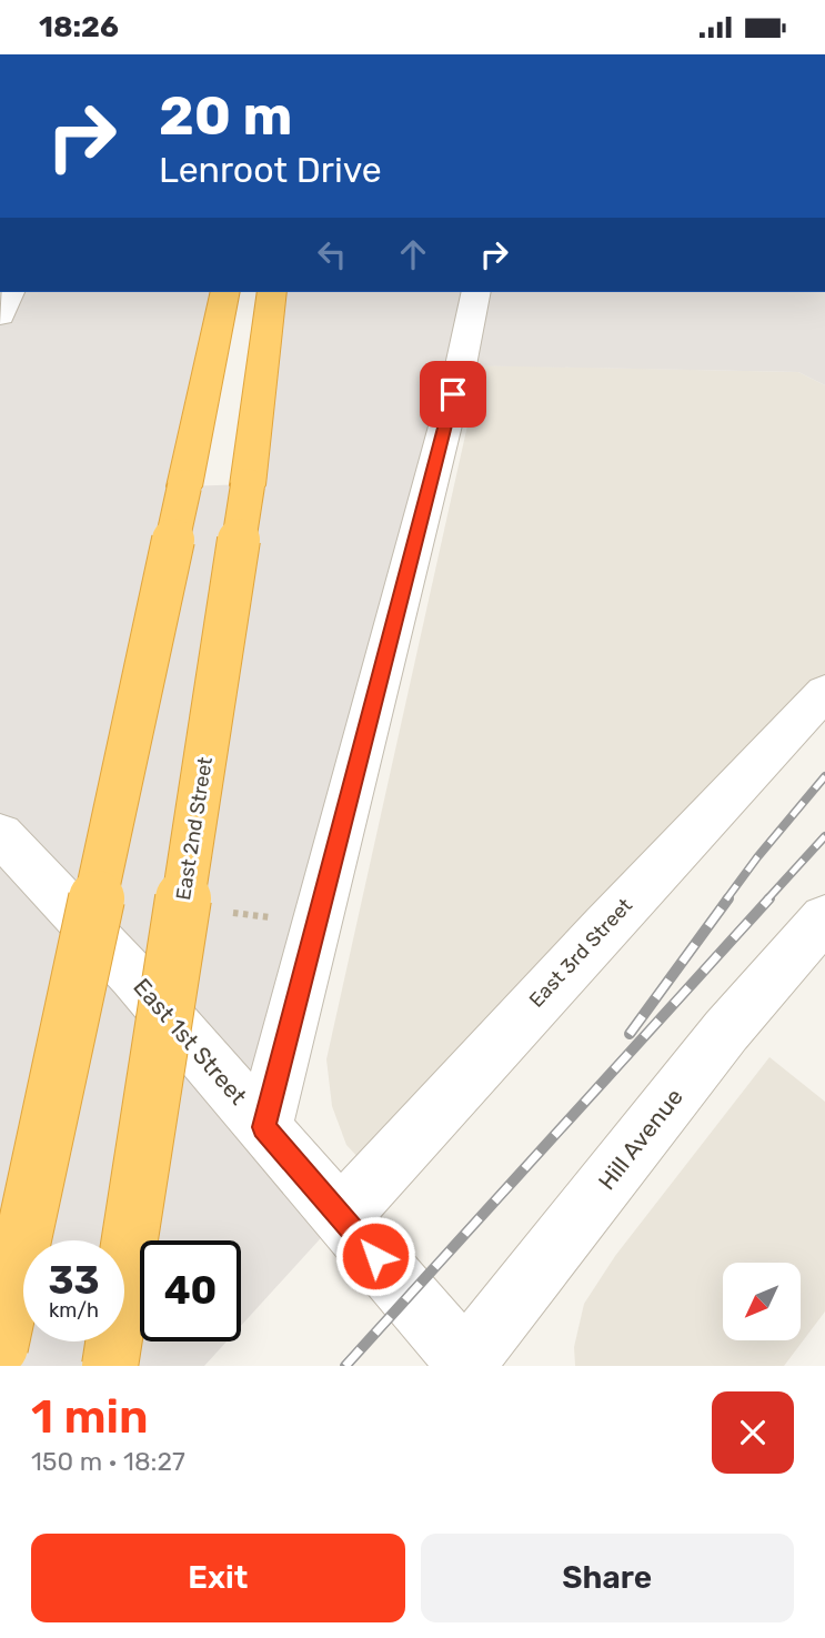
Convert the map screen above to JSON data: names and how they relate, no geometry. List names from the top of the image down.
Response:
{
  "streets": {
    "highway": ["East 2nd Street"],
    "street": ["East 3rd Street", "East 1st Street", "Hill Avenue"]
  },
  "crossings": [
    ["East 3rd Street", "East 1st Street"],
    ["East 1st Street", "Hill Avenue"]
  ],
  "north": "bottom left",
  "page": {
    "status": "18:26",
    "turn": ["20 m", "Lenroot Drive"],
    "speed": "33 km/h",
    "limit": "40",
    "heading": ["1 min", "150 m · 18:27"],
    "buttons": ["Exit", "Share"]
  }
}
